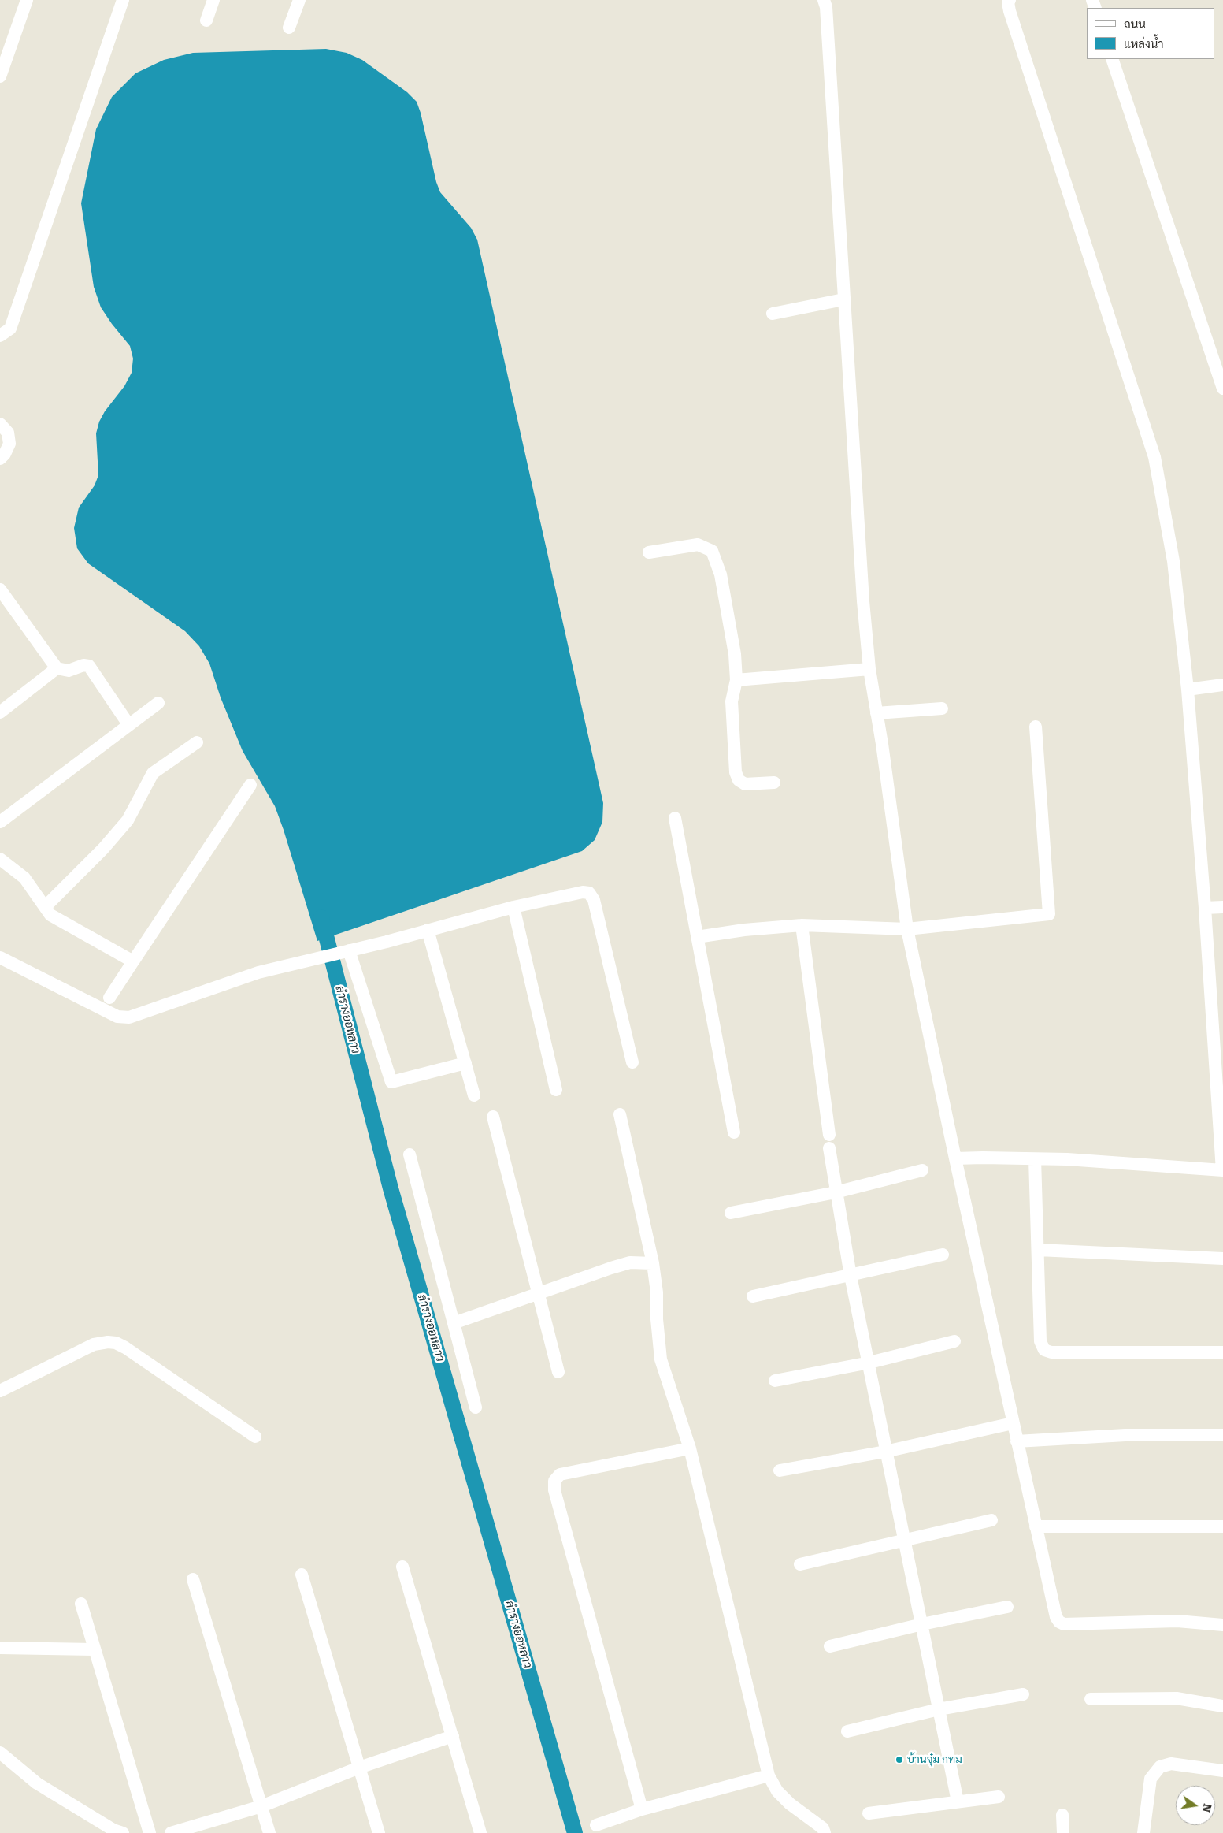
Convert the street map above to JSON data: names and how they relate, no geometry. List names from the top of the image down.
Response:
{
  "water": ["ลำรางออหลาว"],
  "places": ["บ้านจุ๋ม กทม"],
  "legend": ["ถนน", "แหล่งน้ำ"],
  "north": "right"
}
